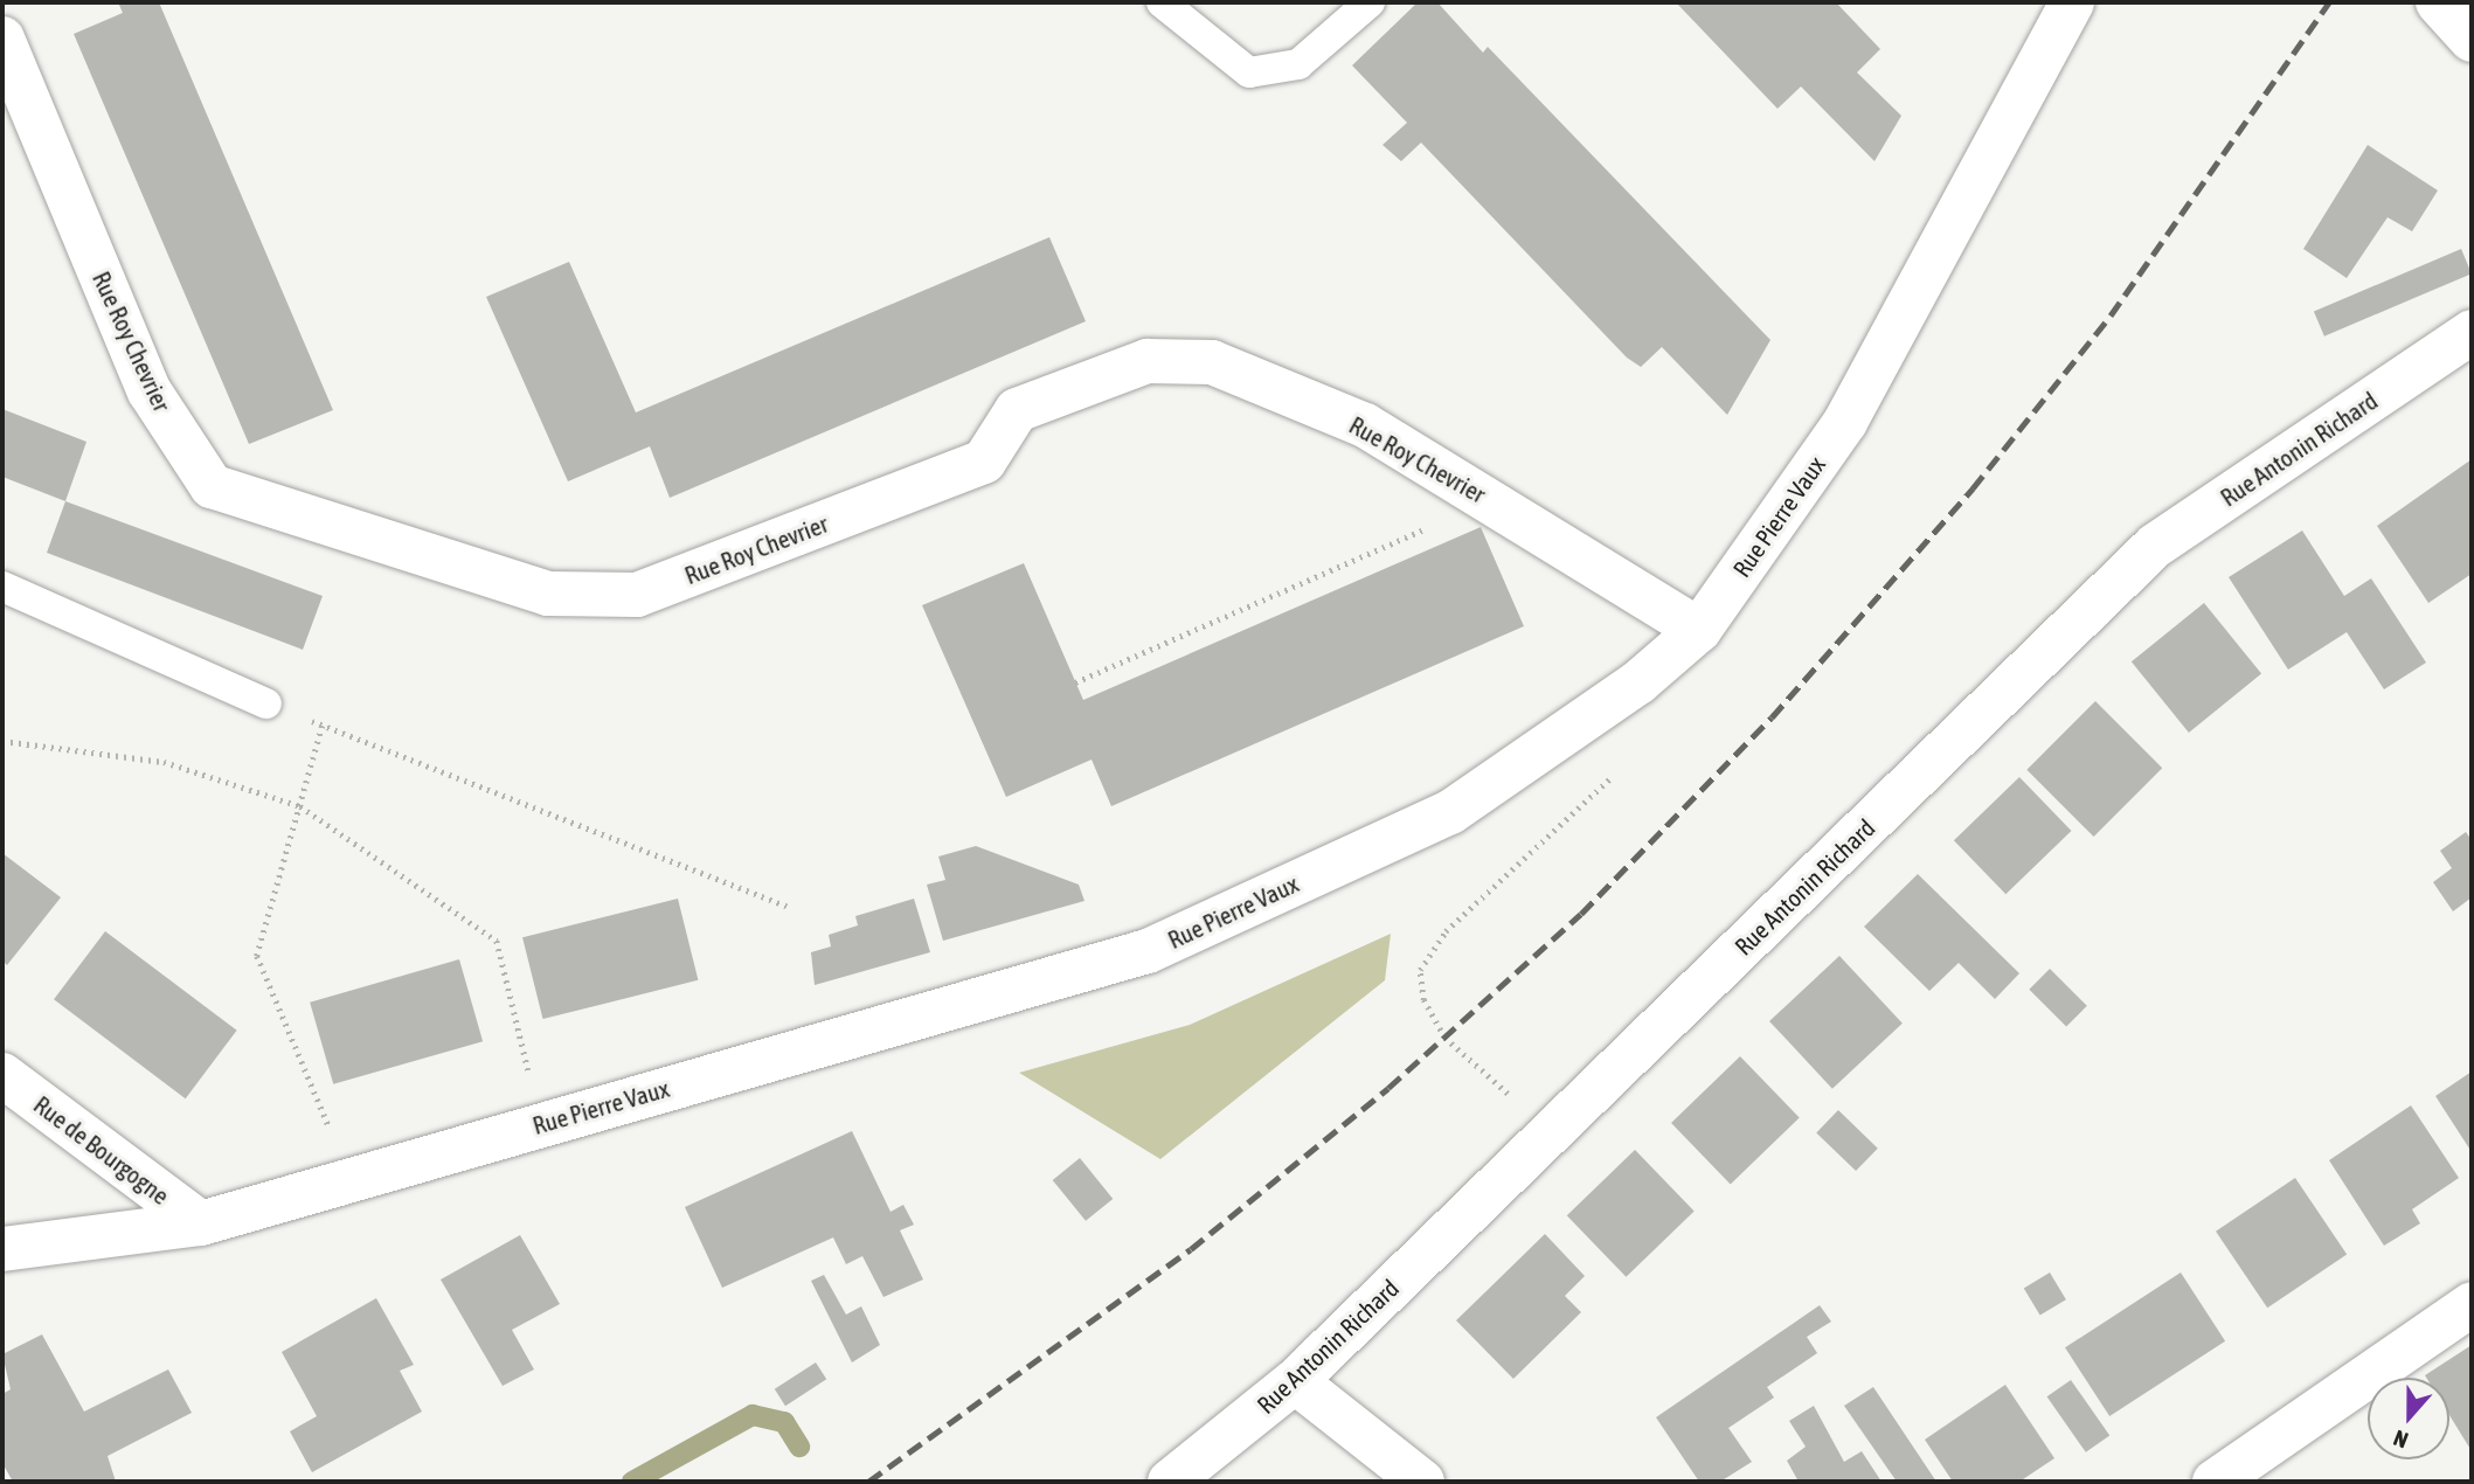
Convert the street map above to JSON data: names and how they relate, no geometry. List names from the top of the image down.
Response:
{
  "streets": {
    "street": [
      "Rue Roy Chevrier",
      "Rue Antonin Richard",
      "Rue Pierre Vaux",
      "Rue de Bourgogne"
    ]
  },
  "crossings": [
    ["Rue Roy Chevrier", "Rue Pierre Vaux"],
    ["Rue Pierre Vaux", "Rue de Bourgogne"]
  ],
  "north": "bottom"
}
